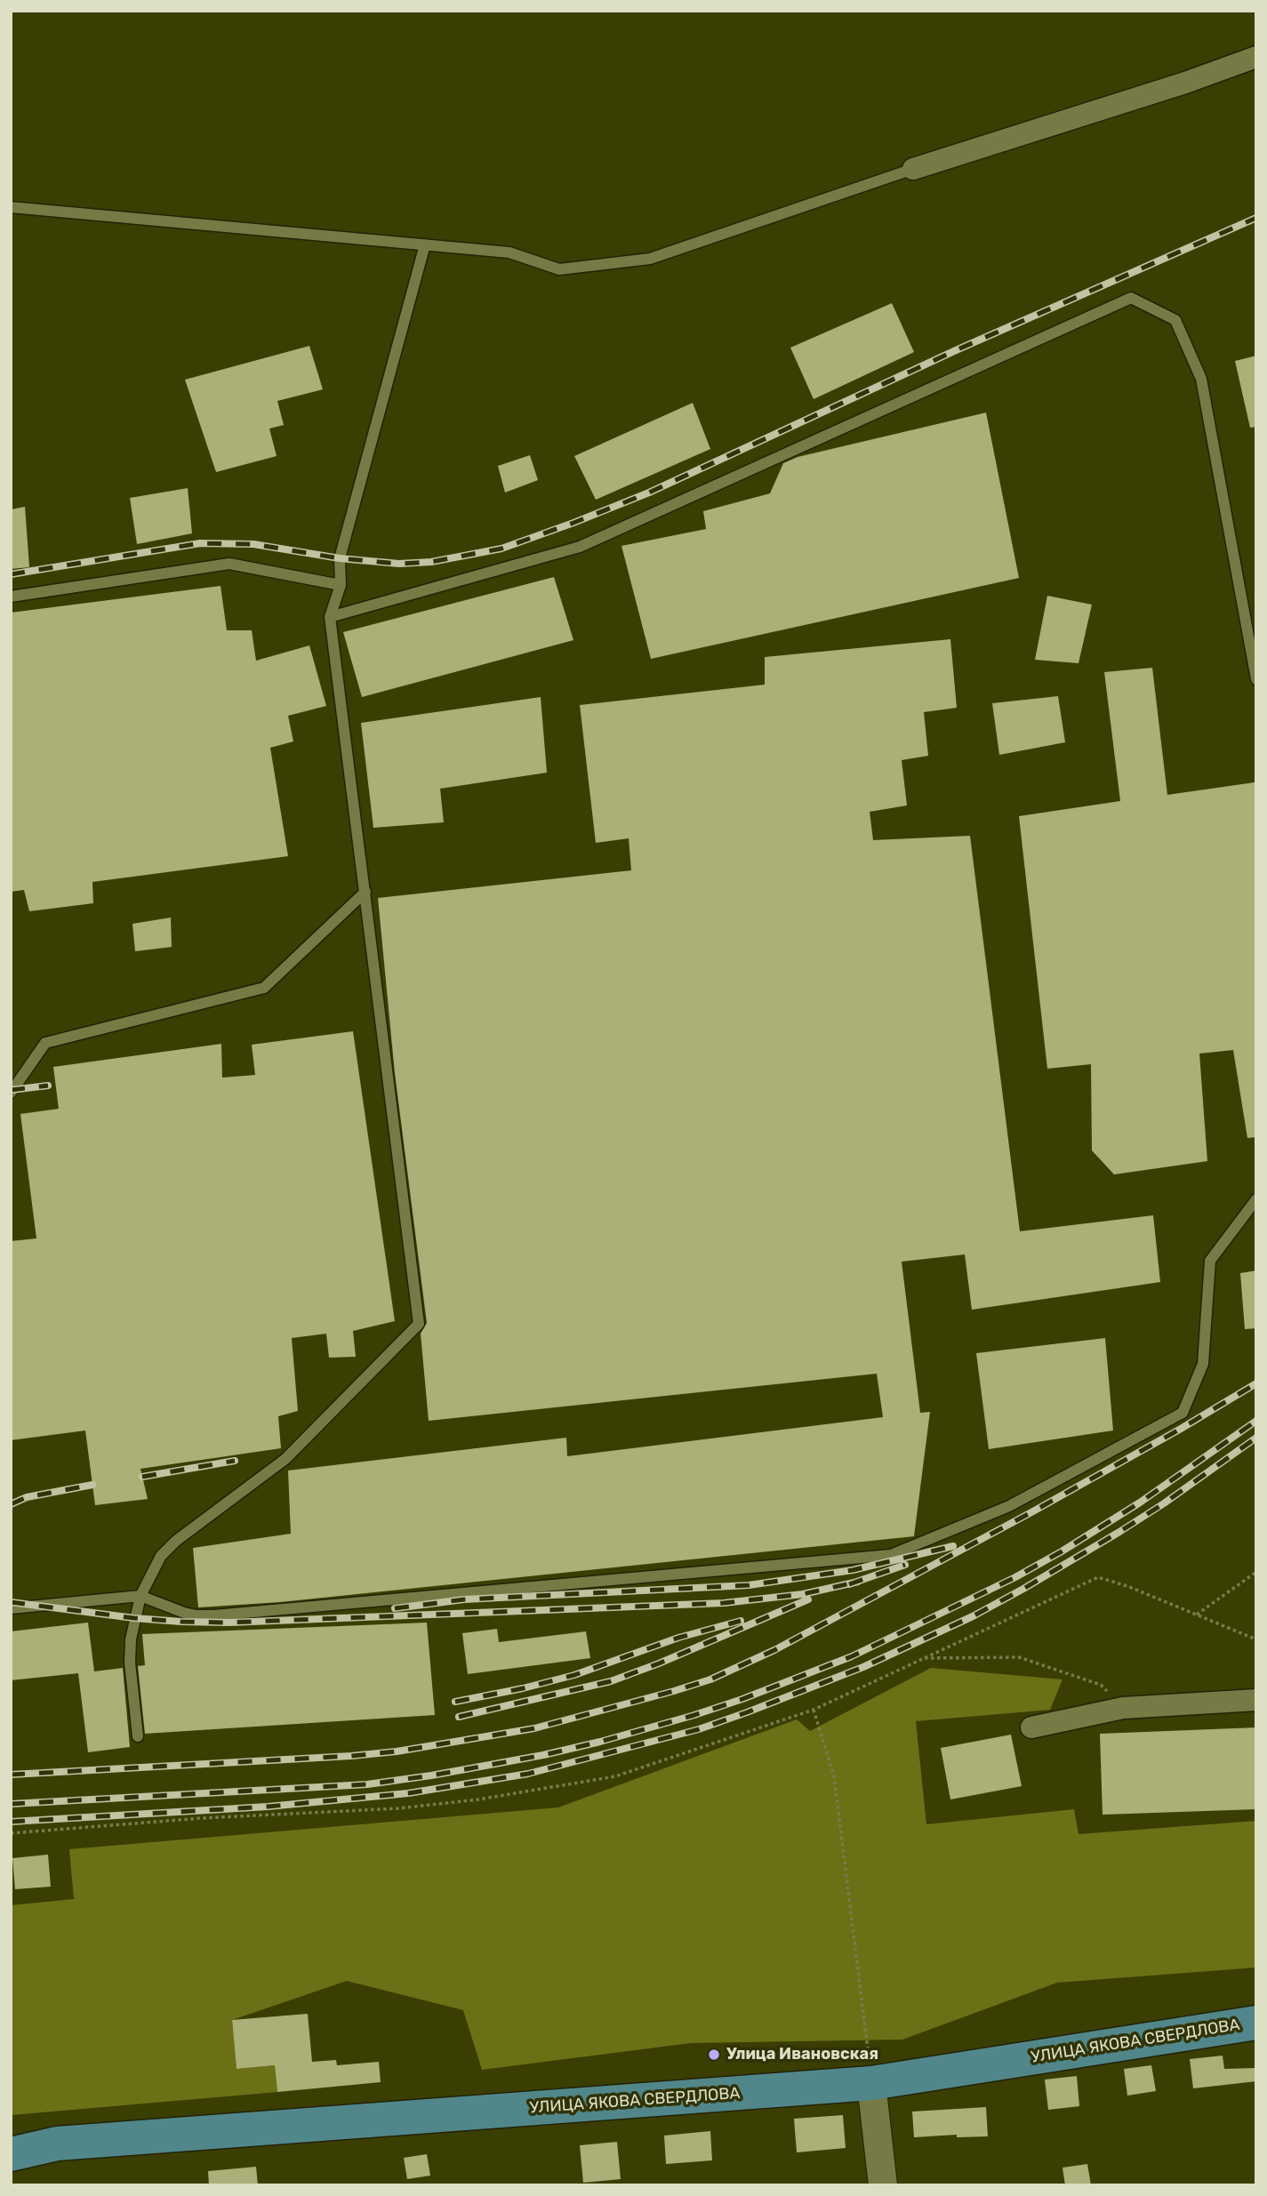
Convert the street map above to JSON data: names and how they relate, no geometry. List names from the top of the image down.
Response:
{
  "streets": {
    "main road": ["УЛИЦА ЯКОВА СВЕРДЛОВА"]
  },
  "places": ["Улица Ивановская"]
}
